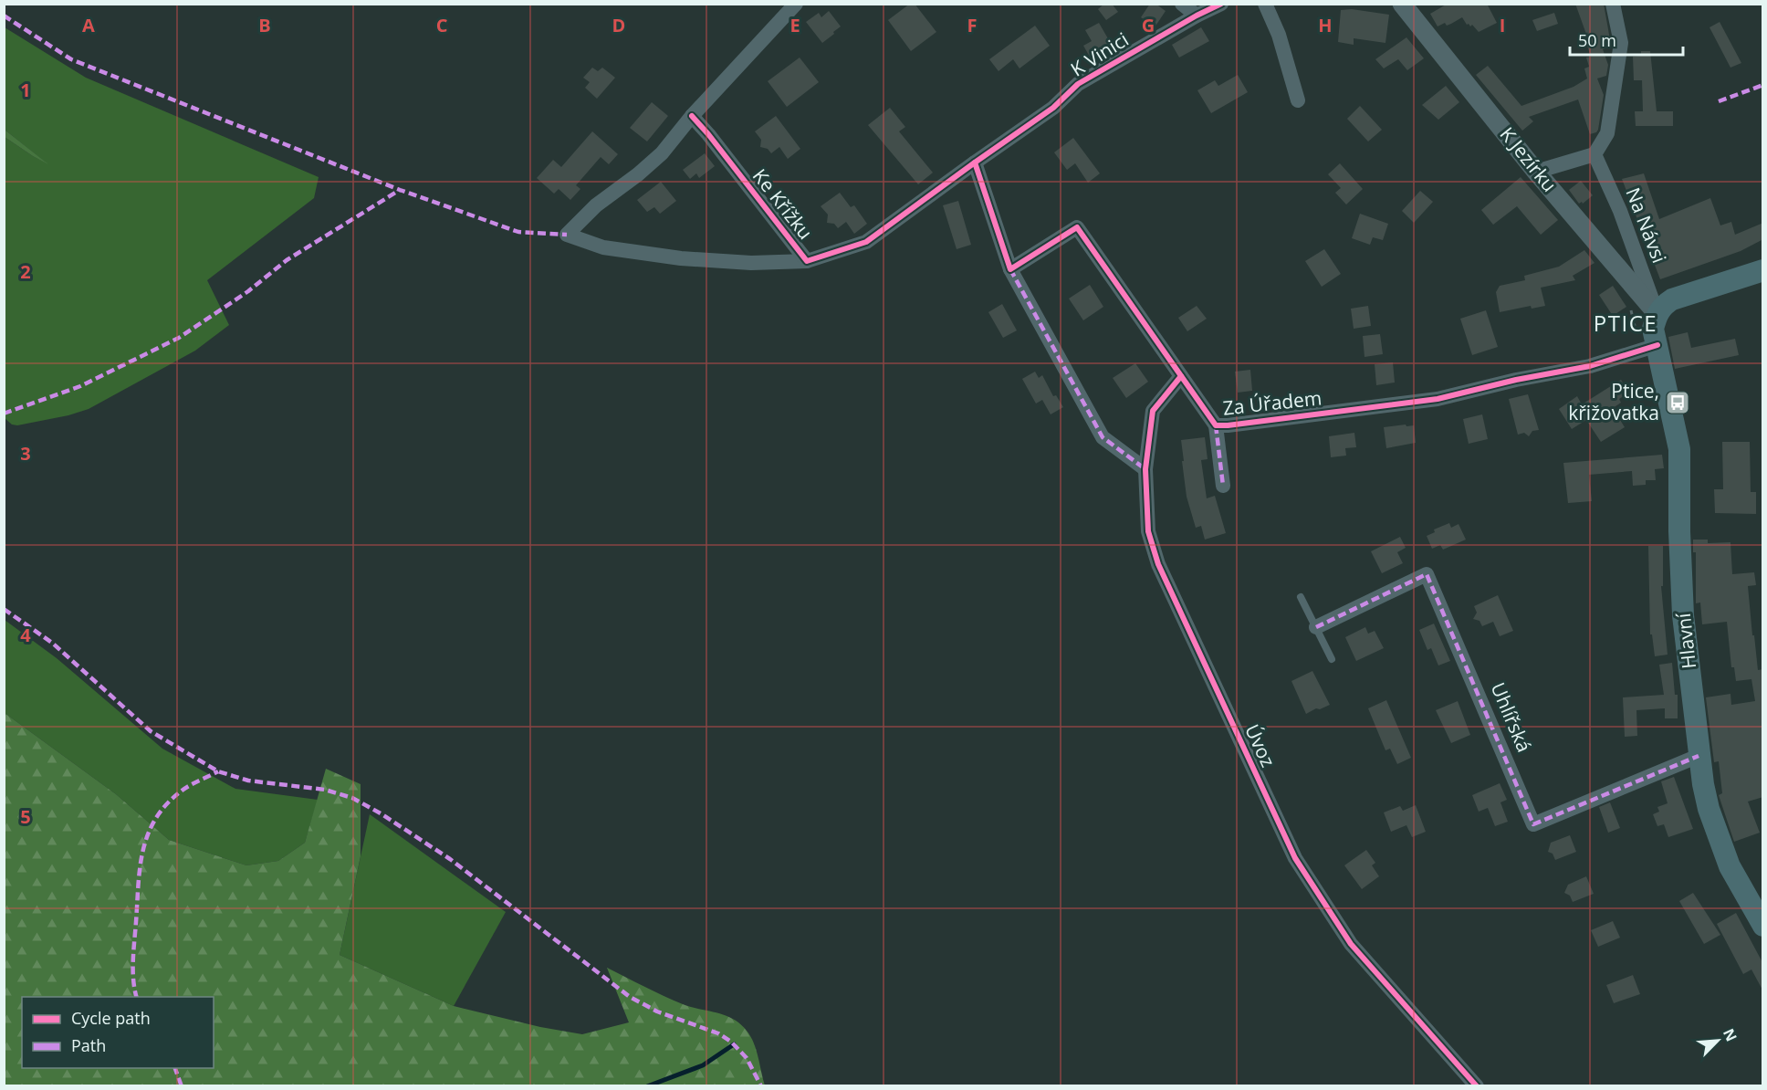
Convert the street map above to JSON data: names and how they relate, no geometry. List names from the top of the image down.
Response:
{
  "streets": {
    "main road": ["Hlavní"],
    "street": [
      "K Vinici",
      "K Jezírku",
      "Ke Křížku",
      "Na Návsi",
      "Za Úřadem",
      "Uhlířská",
      "Úvoz"
    ]
  },
  "crossings": [
    ["K Vinici", "Ke Křížku"],
    ["K Jezírku", "Na Návsi"],
    ["K Jezírku", "Hlavní"],
    ["Na Návsi", "Hlavní"],
    ["Za Úřadem", "Hlavní"],
    ["Za Úřadem", "Úvoz"],
    ["Hlavní", "Uhlířská"]
  ],
  "districts": ["PTICE"],
  "places": {
    "bus stop": ["Ptice, křižovatka"]
  },
  "legend": ["Cycle path", "Path"],
  "scale_bar": "50 m",
  "north": "top right",
  "grid": {
    "columns": [
      "A",
      "B",
      "C",
      "D",
      "E",
      "F",
      "G",
      "H",
      "I"
    ],
    "rows": [
      "1",
      "2",
      "3",
      "4",
      "5"
    ]
  }
}
